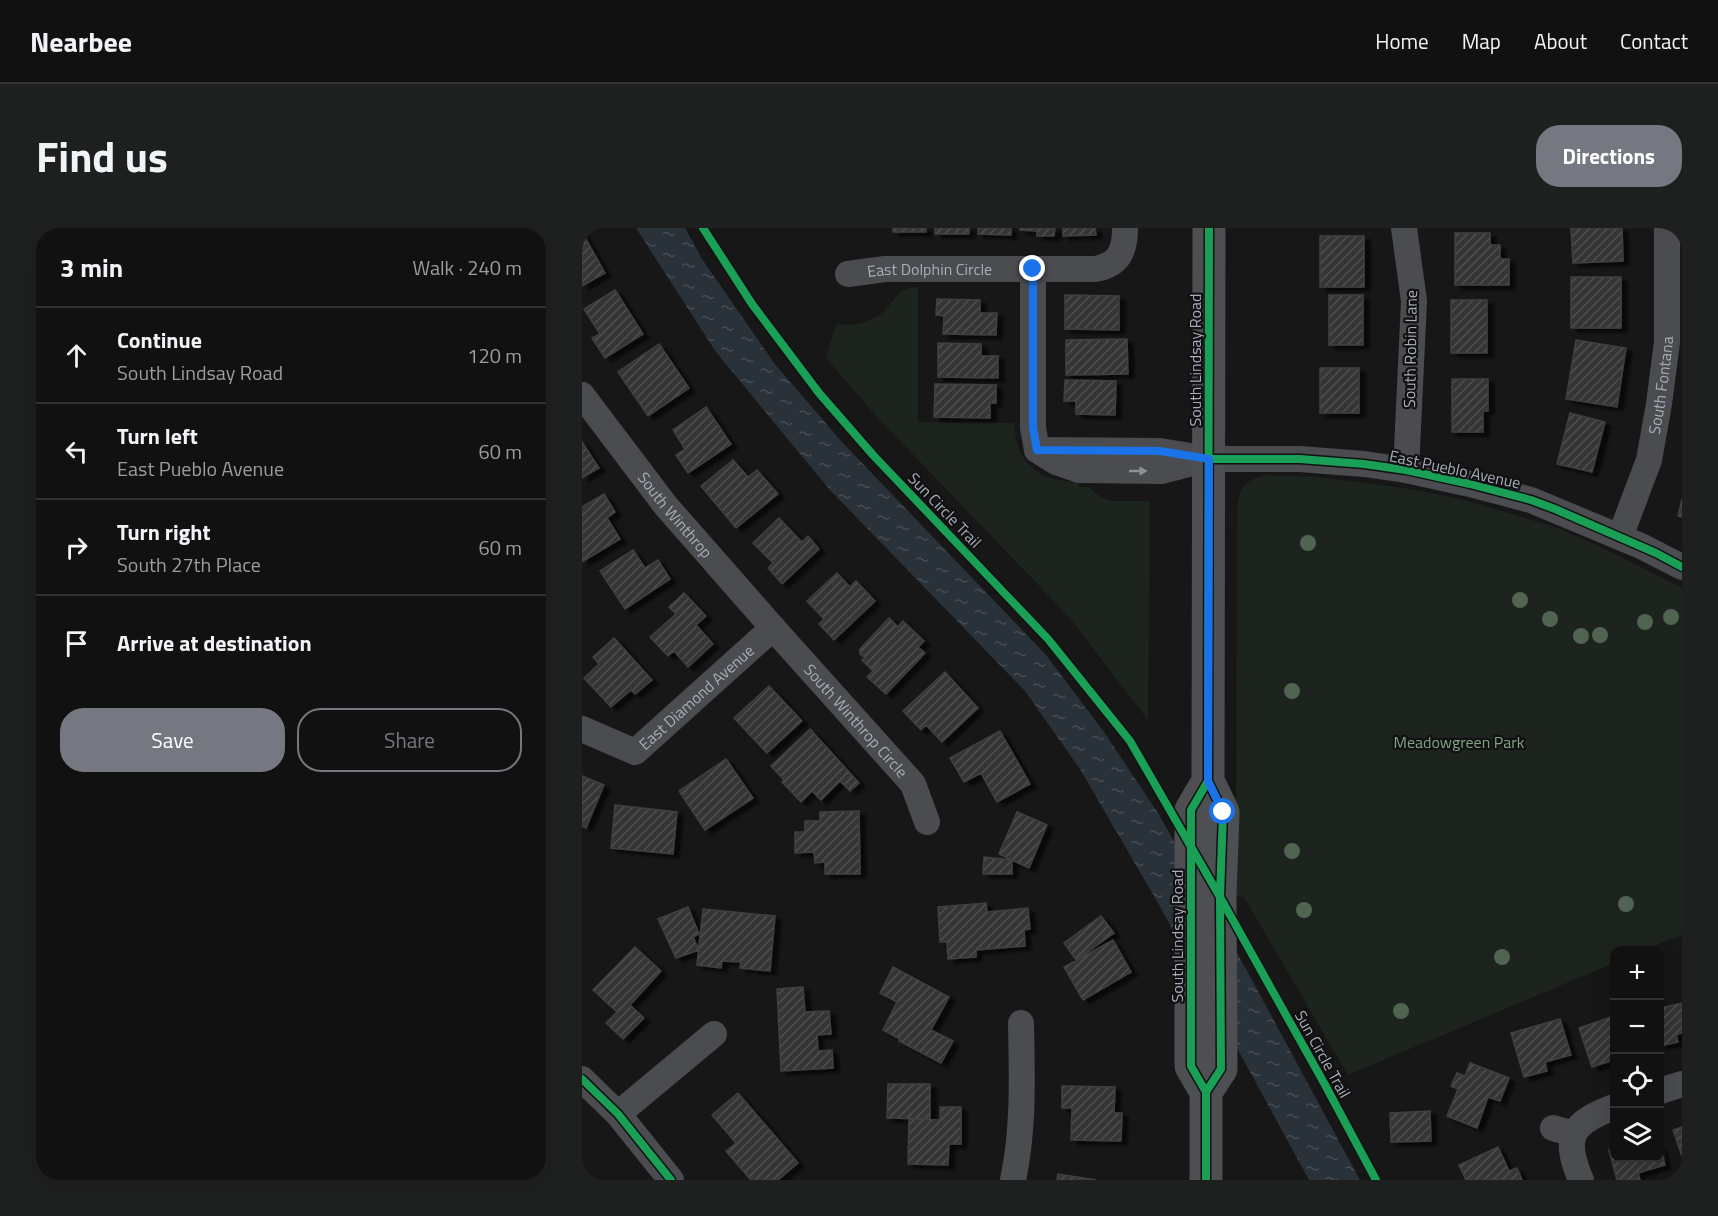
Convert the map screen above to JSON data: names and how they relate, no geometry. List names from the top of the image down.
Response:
{
  "streets": {
    "main road": ["South Lindsay Road"],
    "street": [
      "East Dolphin Circle",
      "South Robin Lane",
      "South Fontana",
      "East Pueblo Avenue",
      "South Winthrop",
      "East Diamond Avenue",
      "South Winthrop Circle"
    ],
    "cycle path": ["Sun Circle Trail"]
  },
  "crossings": [
    ["East Dolphin Circle", "East Pueblo Avenue"],
    ["South Robin Lane", "East Pueblo Avenue"],
    ["South Lindsay Road", "East Pueblo Avenue"],
    ["South Fontana", "East Pueblo Avenue"],
    ["South Winthrop", "East Diamond Avenue"],
    ["South Winthrop", "South Winthrop Circle"],
    ["East Diamond Avenue", "South Winthrop Circle"]
  ],
  "parks": ["Meadowgreen Park"],
  "page": {
    "header": "Nearbee",
    "nav": [
      "Home",
      "Map",
      "About",
      "Contact"
    ],
    "title": "Find us",
    "buttons": [
      "Directions",
      ["Save", "Share"]
    ],
    "heading": ["3 min", "Walk · 240 m"],
    "list": [
      ["Continue", "South Lindsay Road", "120 m"],
      ["Turn left", "East Pueblo Avenue", "60 m"],
      ["Turn right", "South 27th Place", "60 m"],
      "Arrive at destination"
    ],
    "map_buttons": ["+", "−"]
  }
}
